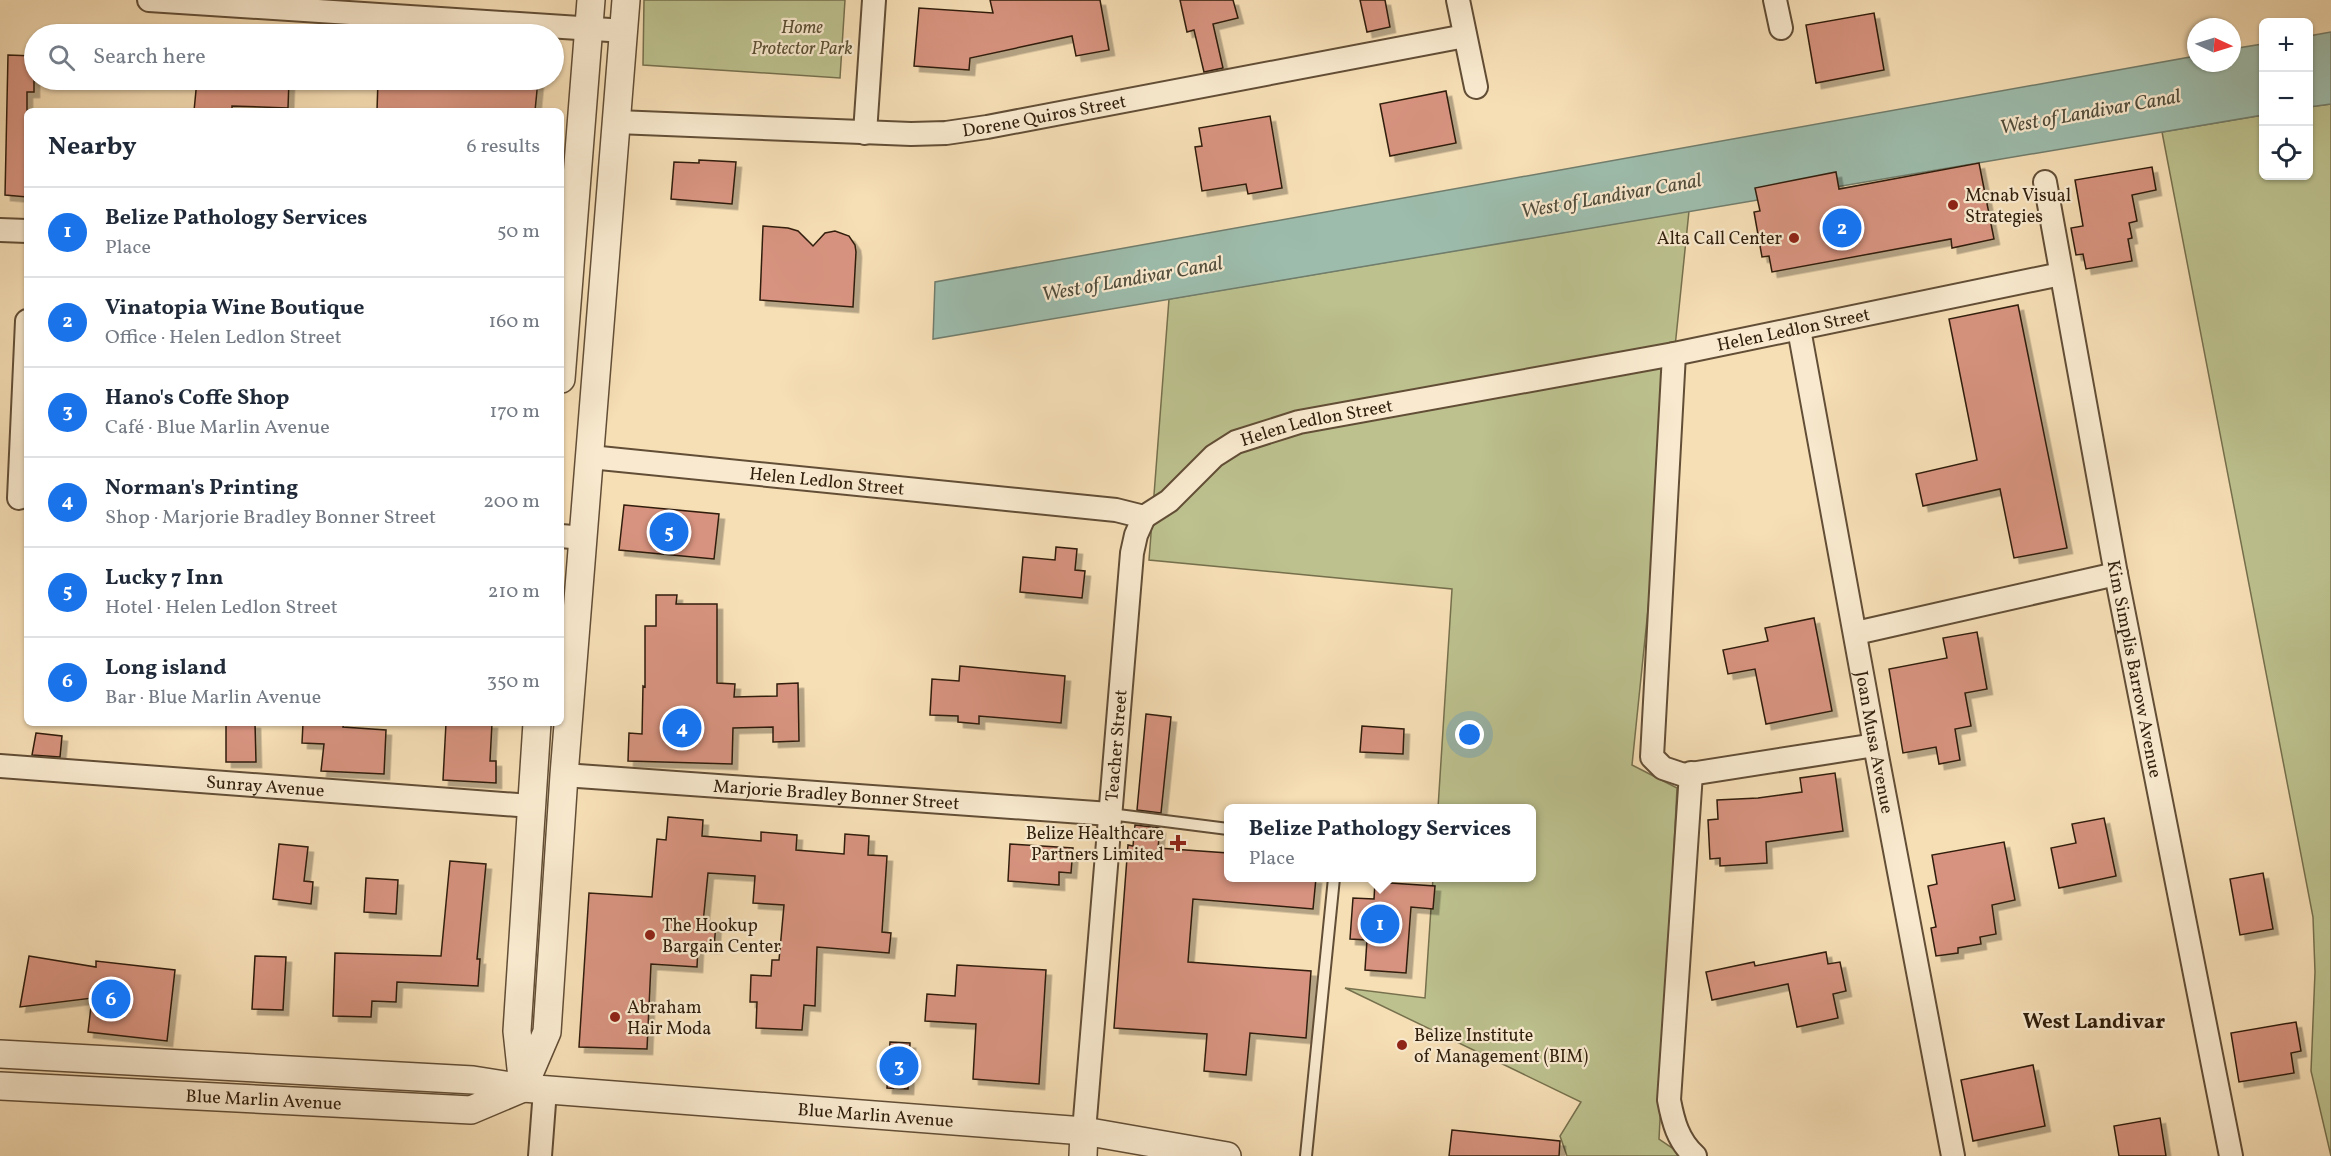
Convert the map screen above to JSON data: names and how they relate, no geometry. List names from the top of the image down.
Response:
{
  "streets": {
    "street": [
      "Dorene Quiros Street",
      "Helen Ledlon Street",
      "Kim Simplis Barrow Avenue",
      "Joan Musa Avenue",
      "Teacher Street",
      "Sunray Avenue",
      "Marjorie Bradley Bonner Street",
      "Blue Marlin Avenue"
    ]
  },
  "crossings": [
    ["Helen Ledlon Street", "Kim Simplis Barrow Avenue"],
    ["Helen Ledlon Street", "Joan Musa Avenue"],
    ["Helen Ledlon Street", "Teacher Street"],
    ["Teacher Street", "Marjorie Bradley Bonner Street"],
    ["Teacher Street", "Blue Marlin Avenue"]
  ],
  "districts": ["West Landivar"],
  "water": ["West of Landivar Canal"],
  "parks": ["Home Protector Park"],
  "places": {
    "other": [
      "Mcnab Visual Strategies",
      "Alta Call Center",
      "The Hookup Bargain Center",
      "Abraham Hair Moda",
      "Belize Institute of Management (BIM)"
    ],
    "health": ["Belize Healthcare Partners Limited"]
  },
  "north": "right",
  "page": {
    "map_buttons": ["+", "−"],
    "search": "Search here",
    "heading": ["Nearby", "6 results"],
    "list": [
      {
        "mark": "1",
        "name": "Belize Pathology Services",
        "note": "Place",
        "value": "50 m"
      },
      {
        "mark": "2",
        "name": "Vinatopia Wine Boutique",
        "note": "Office · Helen Ledlon Street",
        "value": "160 m"
      },
      {
        "mark": "3",
        "name": "Hano's Coffe Shop",
        "note": "Café · Blue Marlin Avenue",
        "value": "170 m"
      },
      {
        "mark": "4",
        "name": "Norman's Printing",
        "note": "Shop · Marjorie Bradley Bonner Street",
        "value": "200 m"
      },
      {
        "mark": "5",
        "name": "Lucky 7 Inn",
        "note": "Hotel · Helen Ledlon Street",
        "value": "210 m"
      },
      {
        "mark": "6",
        "name": "Long island",
        "note": "Bar · Blue Marlin Avenue",
        "value": "350 m"
      }
    ],
    "pins": [
      "2",
      "5",
      "4",
      "1",
      "6",
      "3"
    ],
    "popup": ["Belize Pathology Services", "Place"]
  }
}
